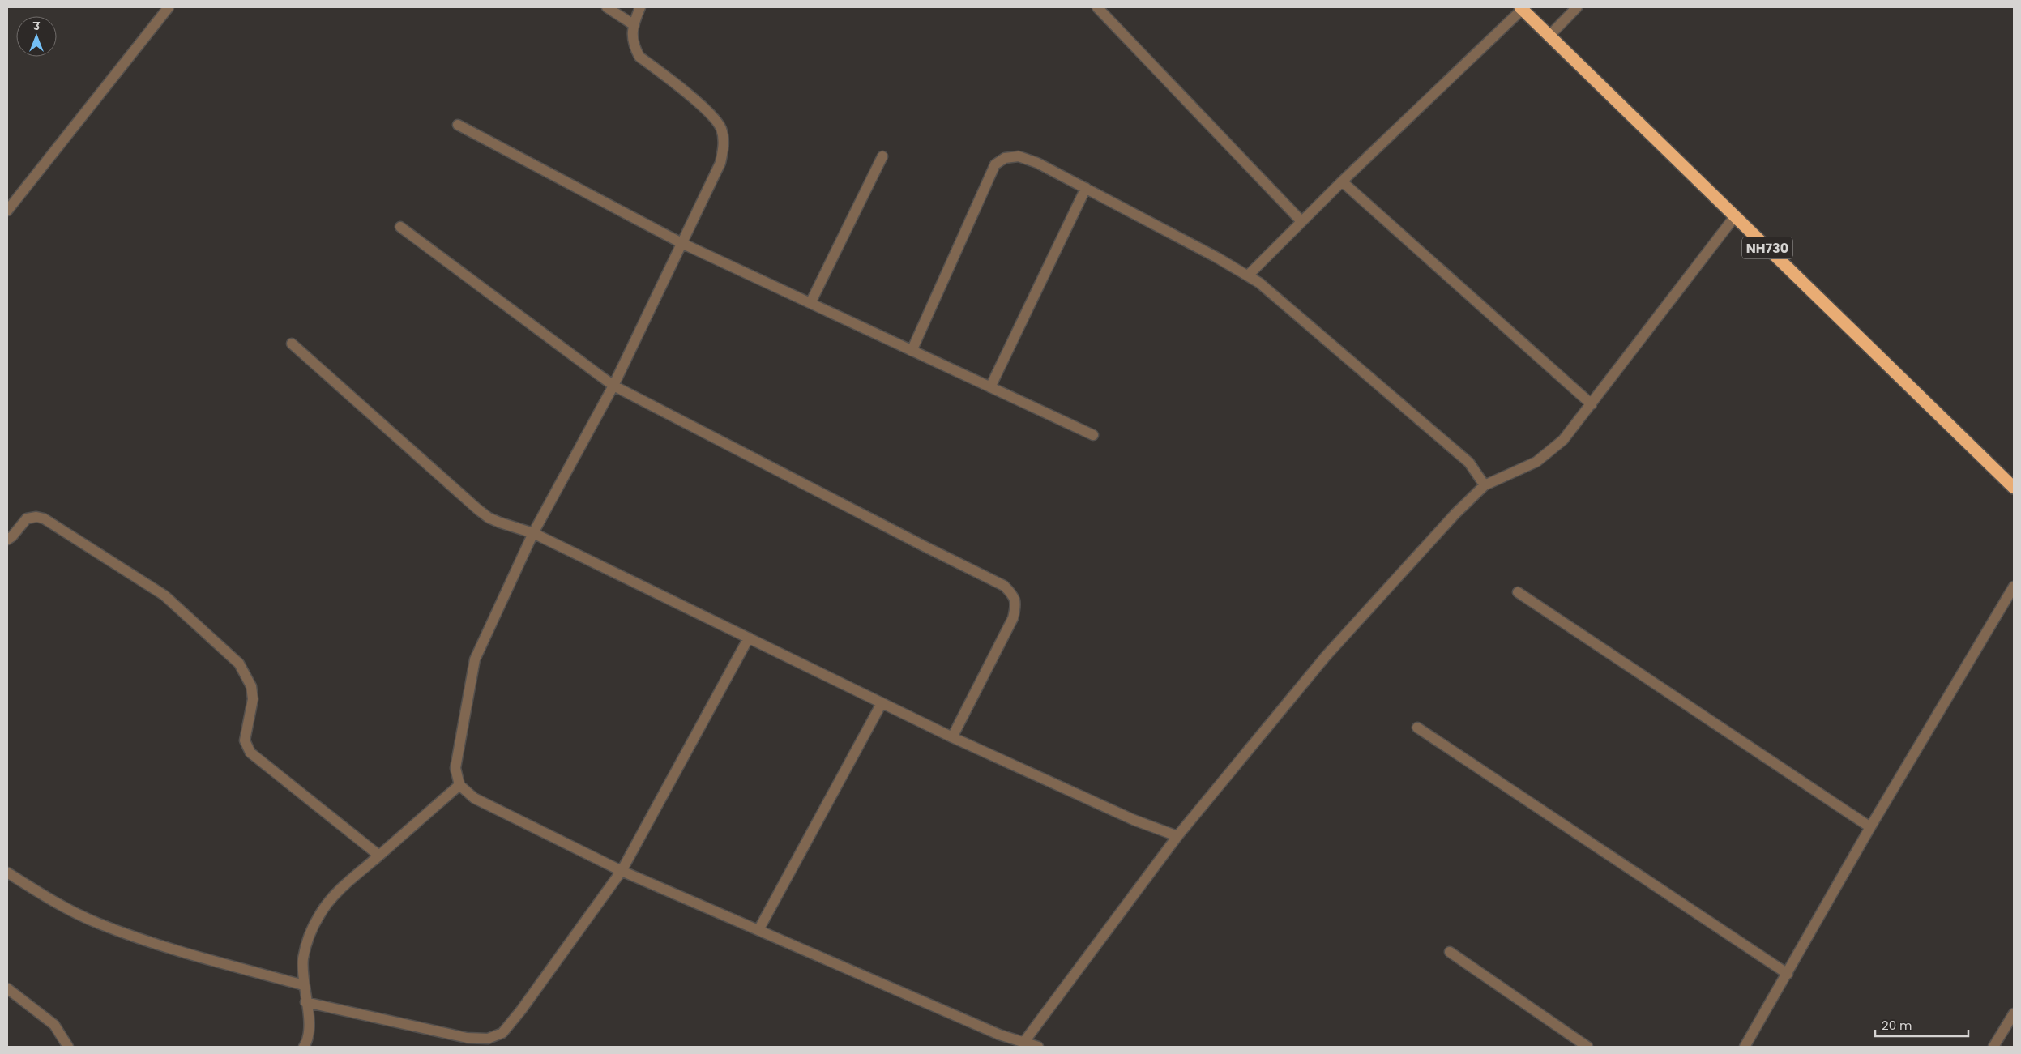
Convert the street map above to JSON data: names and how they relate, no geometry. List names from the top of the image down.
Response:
{
  "streets": {
    "highway": ["NH730"]
  },
  "scale_bar": "20 m",
  "north": "top"
}
